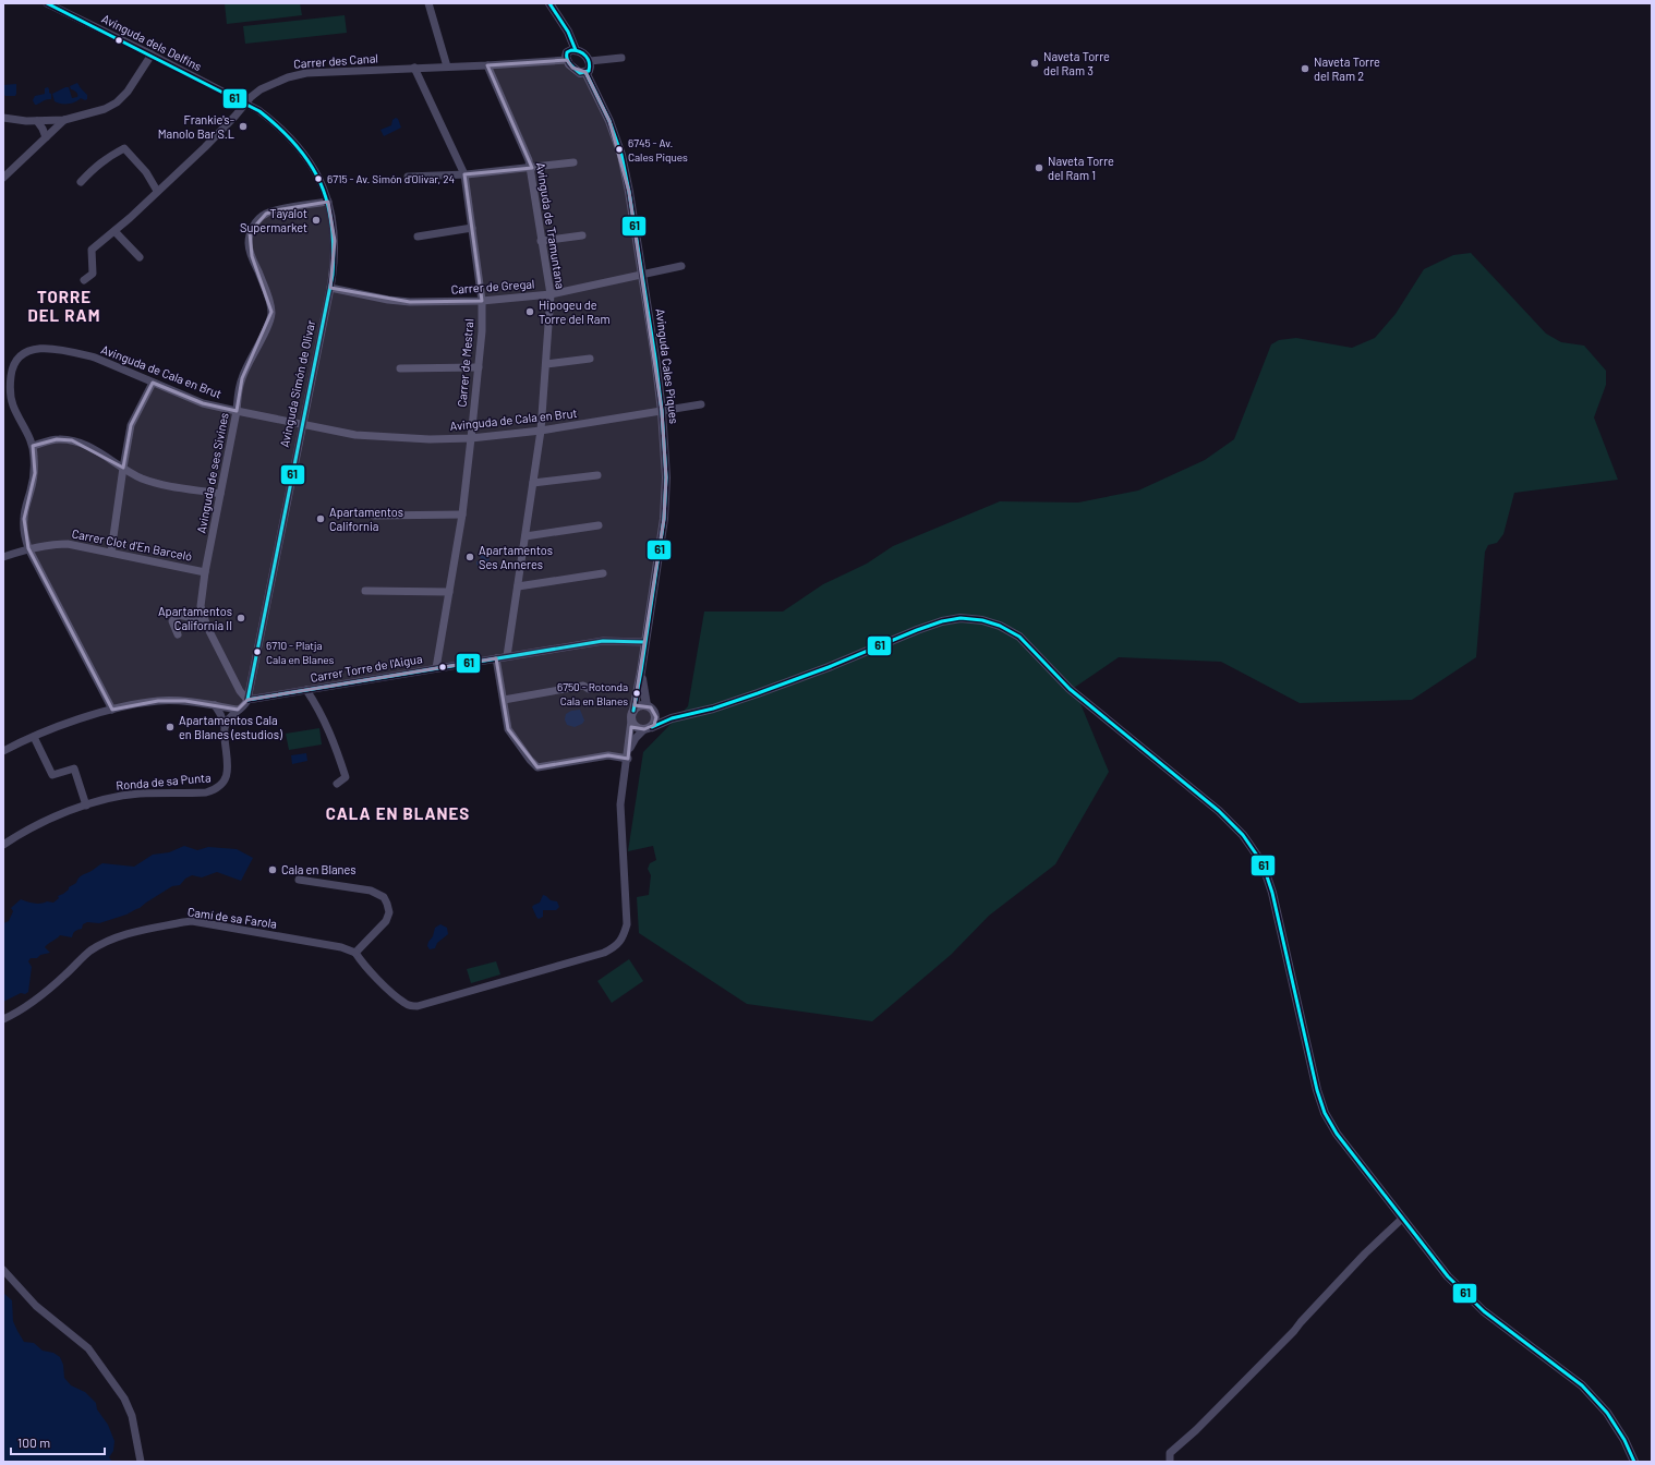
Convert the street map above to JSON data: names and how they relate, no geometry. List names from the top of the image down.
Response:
{
  "streets": {
    "street": [
      "Avinguda dels Delfins",
      "Carrer des Canal",
      "Avinguda de Tramuntana",
      "Carrer de Gregal",
      "Carrer de Mestral",
      "Avinguda Cales Piques",
      "Avinguda de Cala en Brut",
      "Avinguda Simón de Olivar",
      "Avinguda de ses Sivines",
      "Carrer Clot d'En Barceló",
      "Carrer Torre de l'Aigua",
      "Ronda de sa Punta",
      "Camí de sa Farola"
    ]
  },
  "crossings": [
    ["Avinguda dels Delfins", "Carrer des Canal"],
    ["Avinguda dels Delfins", "Avinguda Simón de Olivar"],
    ["Carrer des Canal", "Avinguda de Tramuntana"],
    ["Carrer des Canal", "Carrer de Mestral"],
    ["Carrer des Canal", "Avinguda Cales Piques"],
    ["Carrer des Canal", "Avinguda Simón de Olivar"],
    ["Avinguda de Tramuntana", "Carrer de Gregal"],
    ["Avinguda de Tramuntana", "Avinguda de Cala en Brut"],
    ["Avinguda de Tramuntana", "Carrer Torre de l'Aigua"],
    ["Carrer de Gregal", "Carrer de Mestral"],
    ["Carrer de Gregal", "Avinguda Cales Piques"],
    ["Carrer de Gregal", "Avinguda Simón de Olivar"],
    ["Carrer de Mestral", "Avinguda de Cala en Brut"],
    ["Carrer de Mestral", "Carrer Torre de l'Aigua"],
    ["Avinguda Cales Piques", "Avinguda de Cala en Brut"],
    ["Avinguda Cales Piques", "Carrer Torre de l'Aigua"],
    ["Avinguda de Cala en Brut", "Avinguda Simón de Olivar"],
    ["Avinguda de Cala en Brut", "Avinguda de ses Sivines"],
    ["Avinguda de Cala en Brut", "Carrer Clot d'En Barceló"],
    ["Avinguda Simón de Olivar", "Avinguda de ses Sivines"],
    ["Avinguda Simón de Olivar", "Carrer Torre de l'Aigua"],
    ["Avinguda de ses Sivines", "Carrer Clot d'En Barceló"],
    ["Avinguda de ses Sivines", "Carrer Torre de l'Aigua"]
  ],
  "districts": ["TORRE DEL RAM", "CALA EN BLANES"],
  "places": [
    "Naveta Torre del Ram 3",
    "Naveta Torre del Ram 2",
    "Frankie's- Manolo Bar S.L",
    "6745 - Av. Cales Piques",
    "Naveta Torre del Ram 1",
    "6715 - Av. Simón d'Olivar, 24",
    "Tayalot Supermarket",
    "Hipogeu de Torre del Ram",
    "Apartamentos California",
    "Apartamentos Ses Anneres",
    "Apartamentos California II",
    "6710 - Platja Cala en Blanes",
    "6750 - Rotonda Cala en Blanes",
    "Apartamentos Cala en Blanes (estudios)",
    "Cala en Blanes"
  ],
  "lines": ["transit line 61"],
  "scale_bar": "100 m"
}
